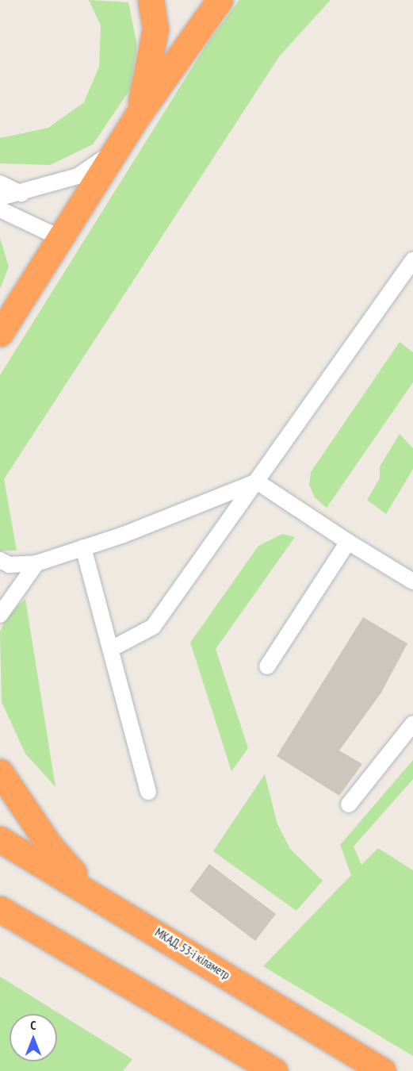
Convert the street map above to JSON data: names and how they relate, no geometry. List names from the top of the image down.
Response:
{
  "streets": {
    "highway": ["МКАД, 53-і кіламетр"]
  },
  "north": "top"
}
